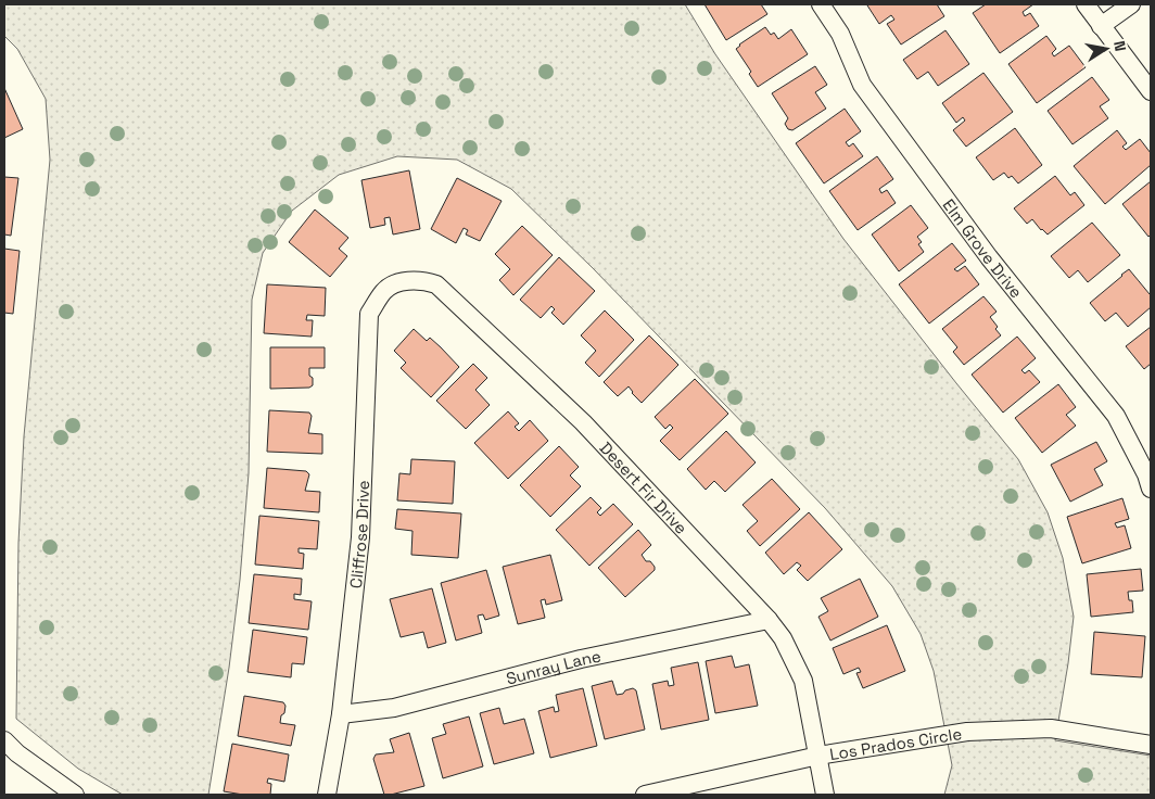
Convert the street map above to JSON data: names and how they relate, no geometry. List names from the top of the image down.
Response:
{
  "streets": {
    "street": [
      "Elm Grove Drive",
      "Desert Fir Drive",
      "Cliffrose Drive",
      "Sunray Lane",
      "Los Prados Circle"
    ]
  },
  "crossings": [
    ["Desert Fir Drive", "Cliffrose Drive"],
    ["Desert Fir Drive", "Sunray Lane"],
    ["Desert Fir Drive", "Los Prados Circle"],
    ["Cliffrose Drive", "Sunray Lane"]
  ],
  "north": "right"
}
